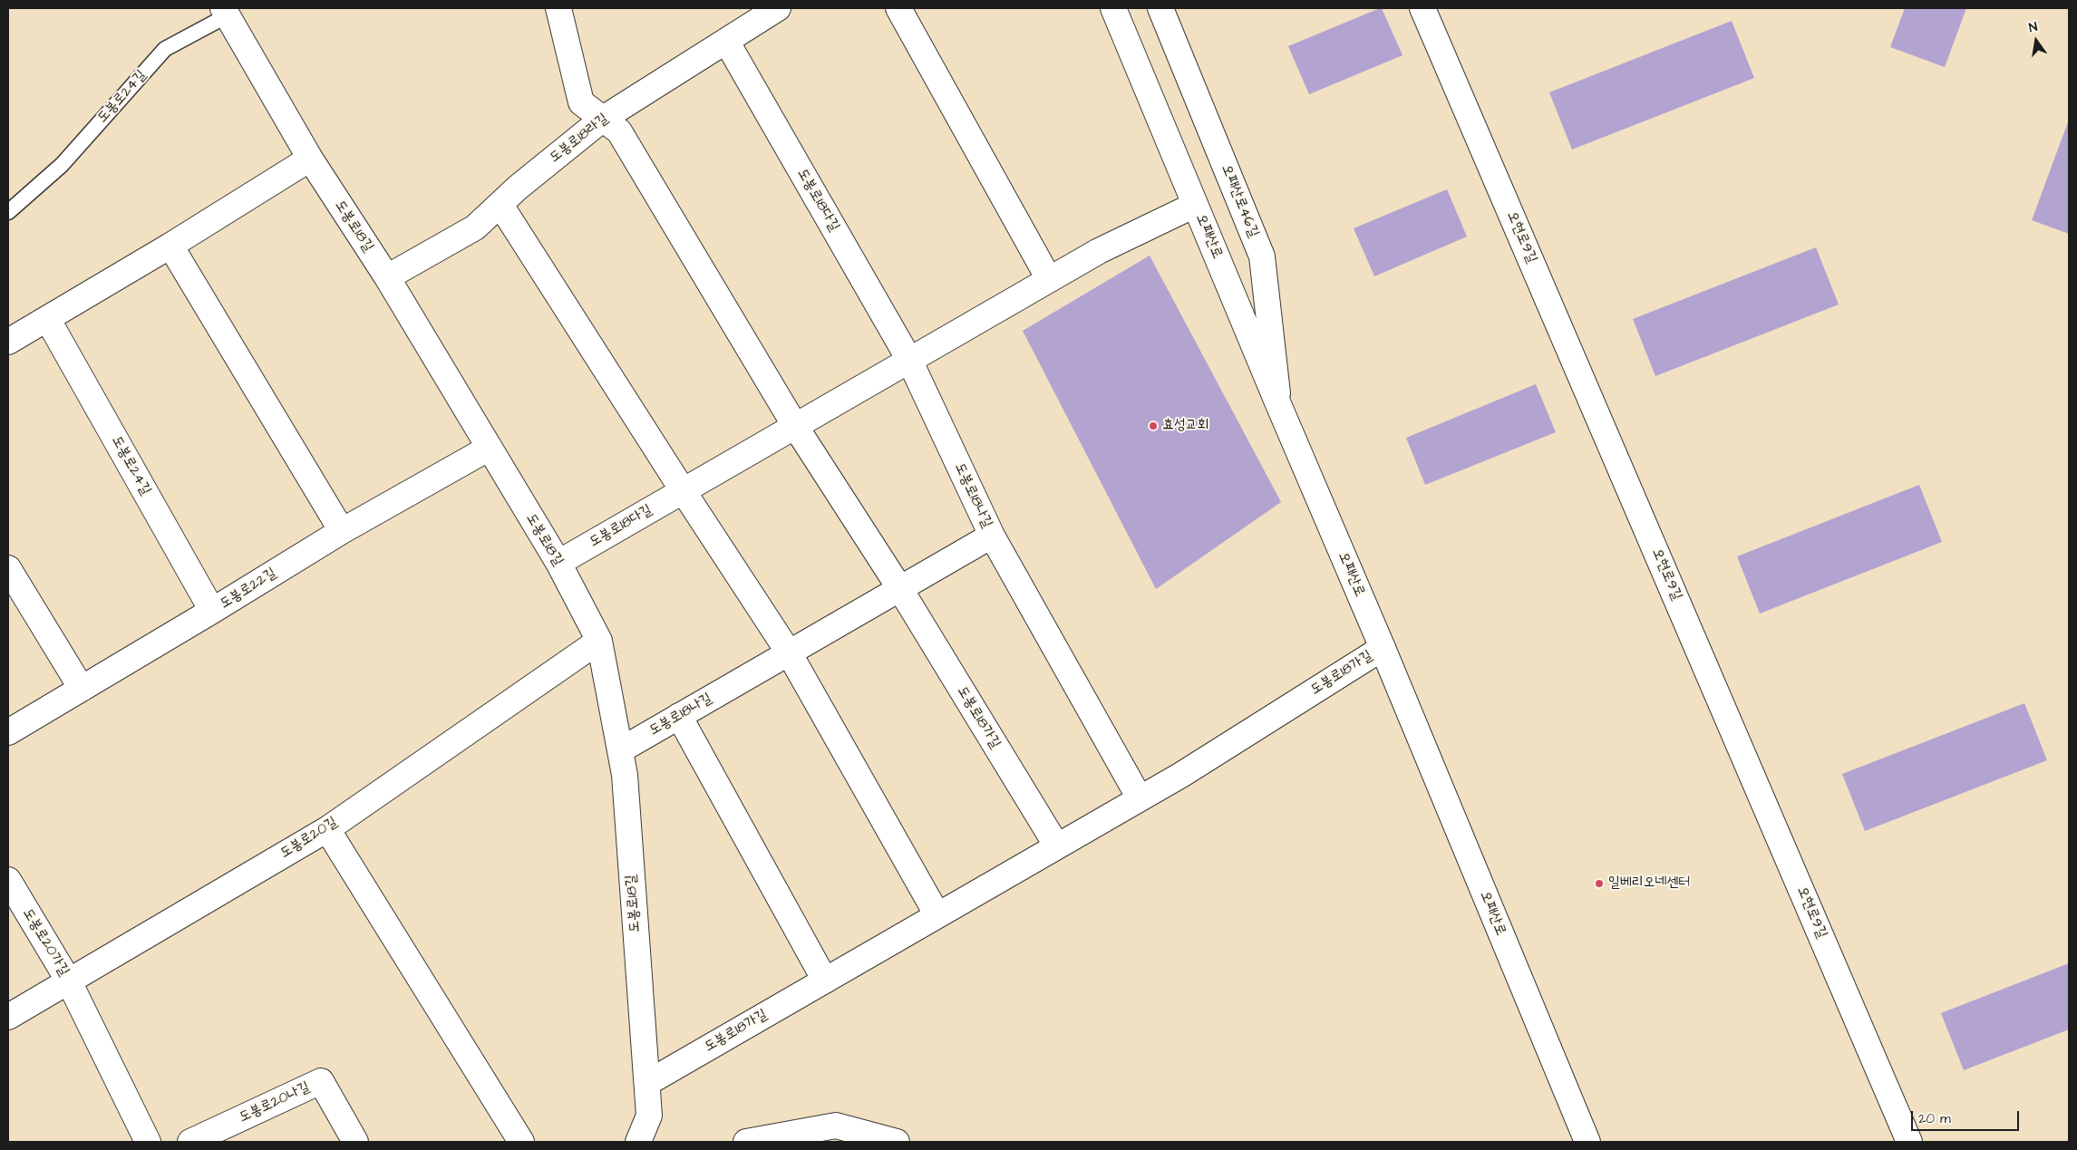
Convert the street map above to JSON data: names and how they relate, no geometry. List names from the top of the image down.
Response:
{
  "streets": {
    "street": [
      "도봉로24길",
      "도봉로18라길",
      "도봉로18다길",
      "오패산로46길",
      "도봉로18길",
      "오패산로",
      "오현로9길",
      "도봉로18나길",
      "도봉로22길",
      "도봉로18가길",
      "도봉로20길",
      "도봉로20가길",
      "도봉로20나길"
    ]
  },
  "crossings": [
    ["도봉로24길", "도봉로18길"],
    ["도봉로24길", "도봉로22길"],
    ["도봉로18라길", "도봉로18다길"],
    ["도봉로18라길", "도봉로18길"],
    ["도봉로18다길", "도봉로18길"],
    ["도봉로18다길", "오패산로"],
    ["도봉로18다길", "도봉로18나길"],
    ["오패산로46길", "오패산로"],
    ["도봉로18길", "도봉로18나길"],
    ["도봉로18길", "도봉로22길"],
    ["도봉로18길", "도봉로18가길"],
    ["도봉로18길", "도봉로20길"],
    ["오패산로", "도봉로18가길"],
    ["도봉로18나길", "도봉로18가길"],
    ["도봉로20길", "도봉로20가길"]
  ],
  "places": ["효성교회", "일베리오네센터"],
  "scale_bar": "20 m",
  "north": "top"
}
